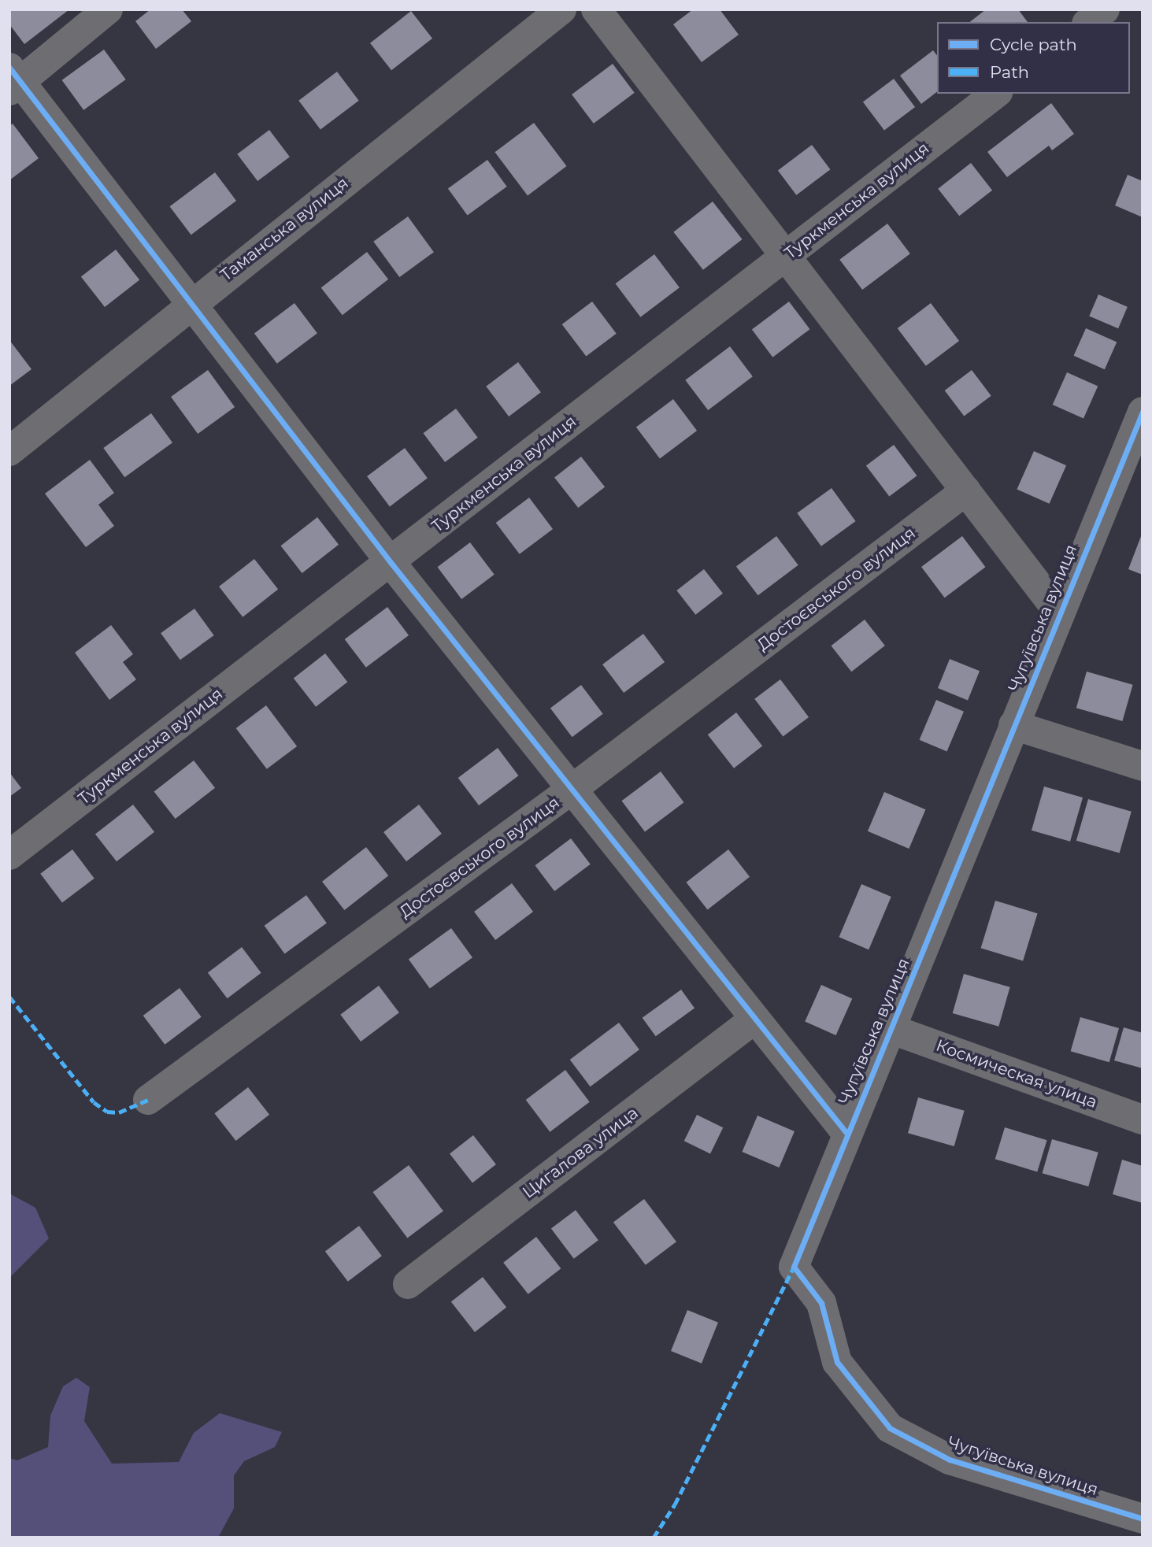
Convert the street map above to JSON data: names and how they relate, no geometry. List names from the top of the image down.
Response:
{
  "streets": {
    "street": [
      "Туркменська вулиця",
      "Таманська вулиця",
      "Достоєвського вулиця",
      "Чугуївська вулиця",
      "Космическая улица",
      "Цигалова улица"
    ]
  },
  "crossings": [
    ["Чугуївська вулиця", "Космическая улица"]
  ],
  "legend": ["Cycle path", "Path"]
}
